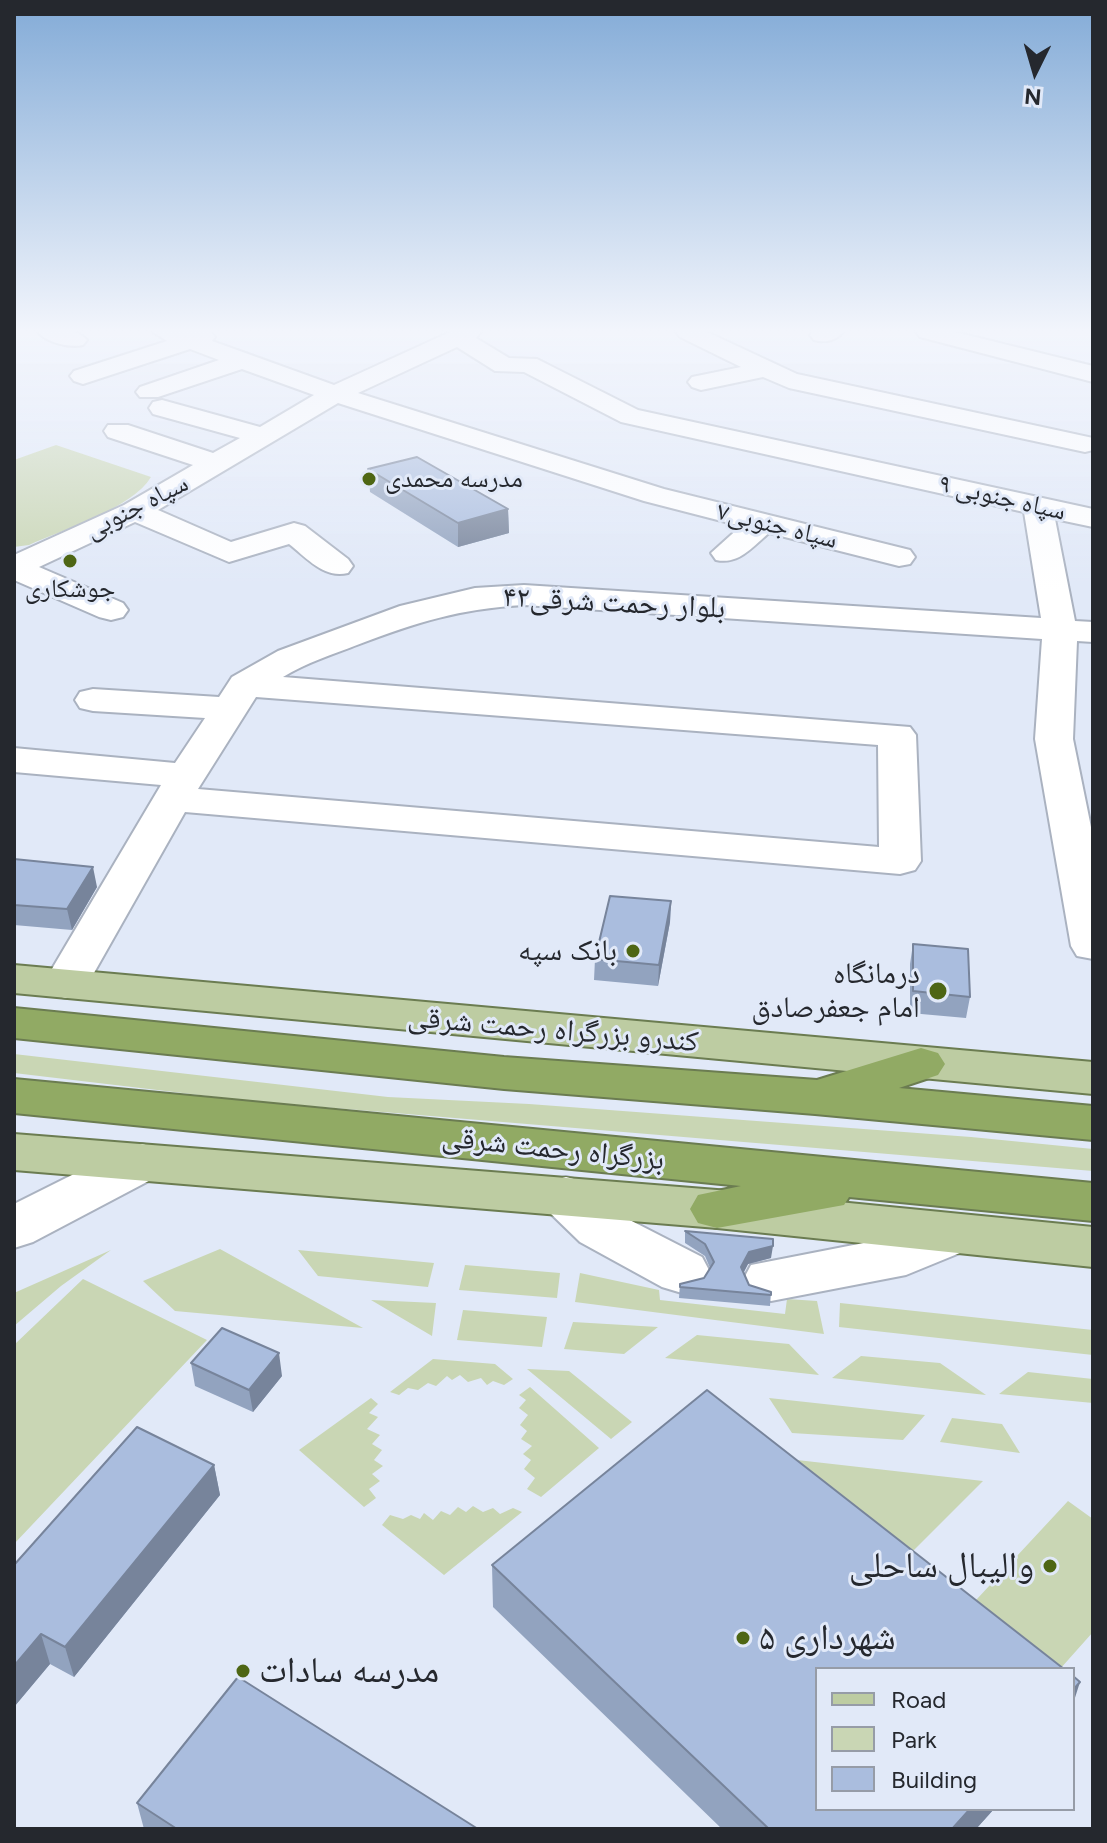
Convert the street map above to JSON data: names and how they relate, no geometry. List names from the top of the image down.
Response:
{
  "streets": {
    "highway": ["بزرگراه رحمت شرقی"],
    "main road": ["کندرو بزرگراه رحمت شرقی"],
    "street": [
      "۹ سپاه جنوبی",
      "سپاه جنوبی",
      "سپاه جنوبی۷",
      "بلوار رحمت شرقی۴۲"
    ]
  },
  "crossings": [
    ["بلوار رحمت شرقی۴۲", "کندرو بزرگراه رحمت شرقی"]
  ],
  "places": [
    "مدرسه محمدی",
    "جوشکاری",
    "بانک سپه",
    "درمانگاه امام جعفرصادق",
    "والیبال ساحلی",
    "شهرداری ۵",
    "مدرسه سادات"
  ],
  "legend": ["Road", "Park", "Building"],
  "north": "bottom"
}
